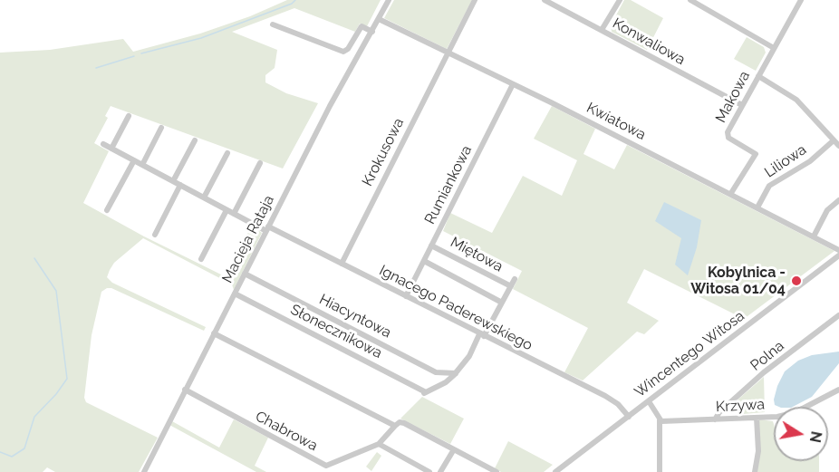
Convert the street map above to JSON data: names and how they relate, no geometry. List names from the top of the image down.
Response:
{
  "streets": {
    "street": [
      "Konwaliowa",
      "Makowa",
      "Kwiatowa",
      "Krokusowa",
      "Liliowa",
      "Rumiankowa",
      "Macieja Rataja",
      "Miętowa",
      "Ignacego Paderewskiego",
      "Hiacyntowa",
      "Słonecznikowa",
      "Wincentego Witosa",
      "Polna",
      "Krzywa",
      "Chabrowa"
    ]
  },
  "crossings": [
    ["Konwaliowa", "Makowa"],
    ["Makowa", "Kwiatowa"],
    ["Kwiatowa", "Krokusowa"],
    ["Kwiatowa", "Liliowa"],
    ["Kwiatowa", "Rumiankowa"],
    ["Kwiatowa", "Macieja Rataja"],
    ["Krokusowa", "Ignacego Paderewskiego"],
    ["Rumiankowa", "Miętowa"],
    ["Rumiankowa", "Ignacego Paderewskiego"],
    ["Macieja Rataja", "Ignacego Paderewskiego"],
    ["Macieja Rataja", "Hiacyntowa"],
    ["Macieja Rataja", "Słonecznikowa"],
    ["Macieja Rataja", "Chabrowa"],
    ["Ignacego Paderewskiego", "Wincentego Witosa"],
    ["Hiacyntowa", "Słonecznikowa"],
    ["Polna", "Krzywa"]
  ],
  "places": ["Kobylnica - Witosa 01/04"],
  "north": "right"
}
